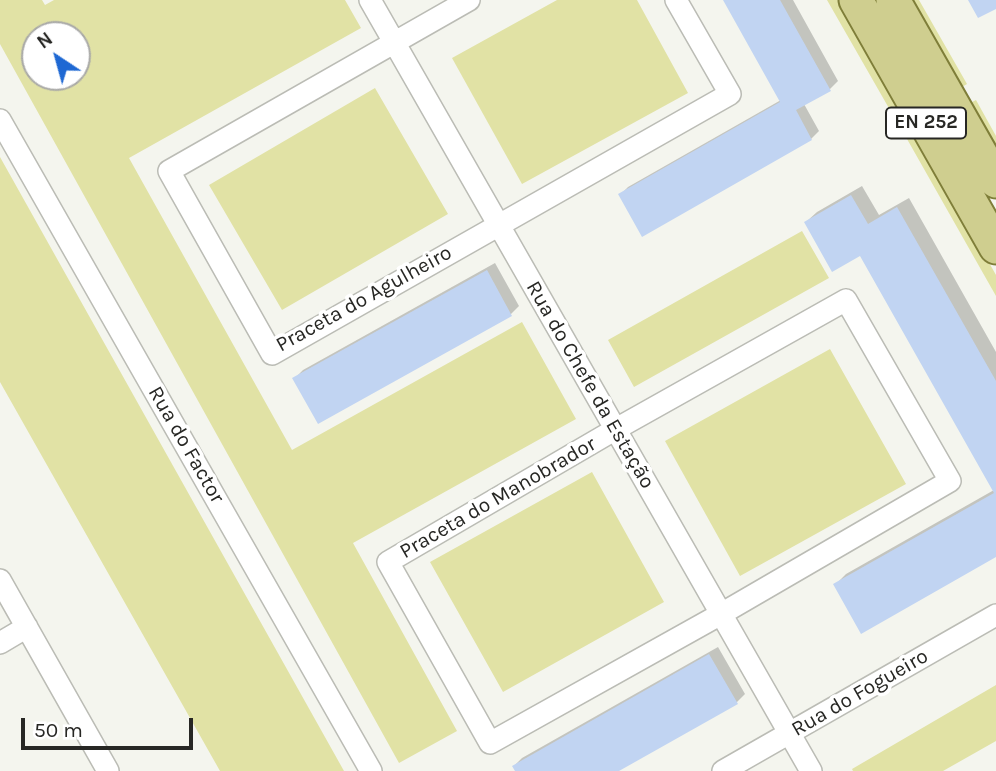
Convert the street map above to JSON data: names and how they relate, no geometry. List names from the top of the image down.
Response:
{
  "streets": {
    "main road": ["EN 252"],
    "street": [
      "Praceta do Agulheiro",
      "Rua do Chefe da Estação",
      "Rua do Factor",
      "Praceta do Manobrador",
      "Rua do Fogueiro"
    ]
  },
  "crossings": [
    ["Praceta do Agulheiro", "Rua do Chefe da Estação"],
    ["Rua do Chefe da Estação", "Praceta do Manobrador"],
    ["Rua do Chefe da Estação", "Rua do Fogueiro"]
  ],
  "scale_bar": "50 m",
  "north": "top left"
}
